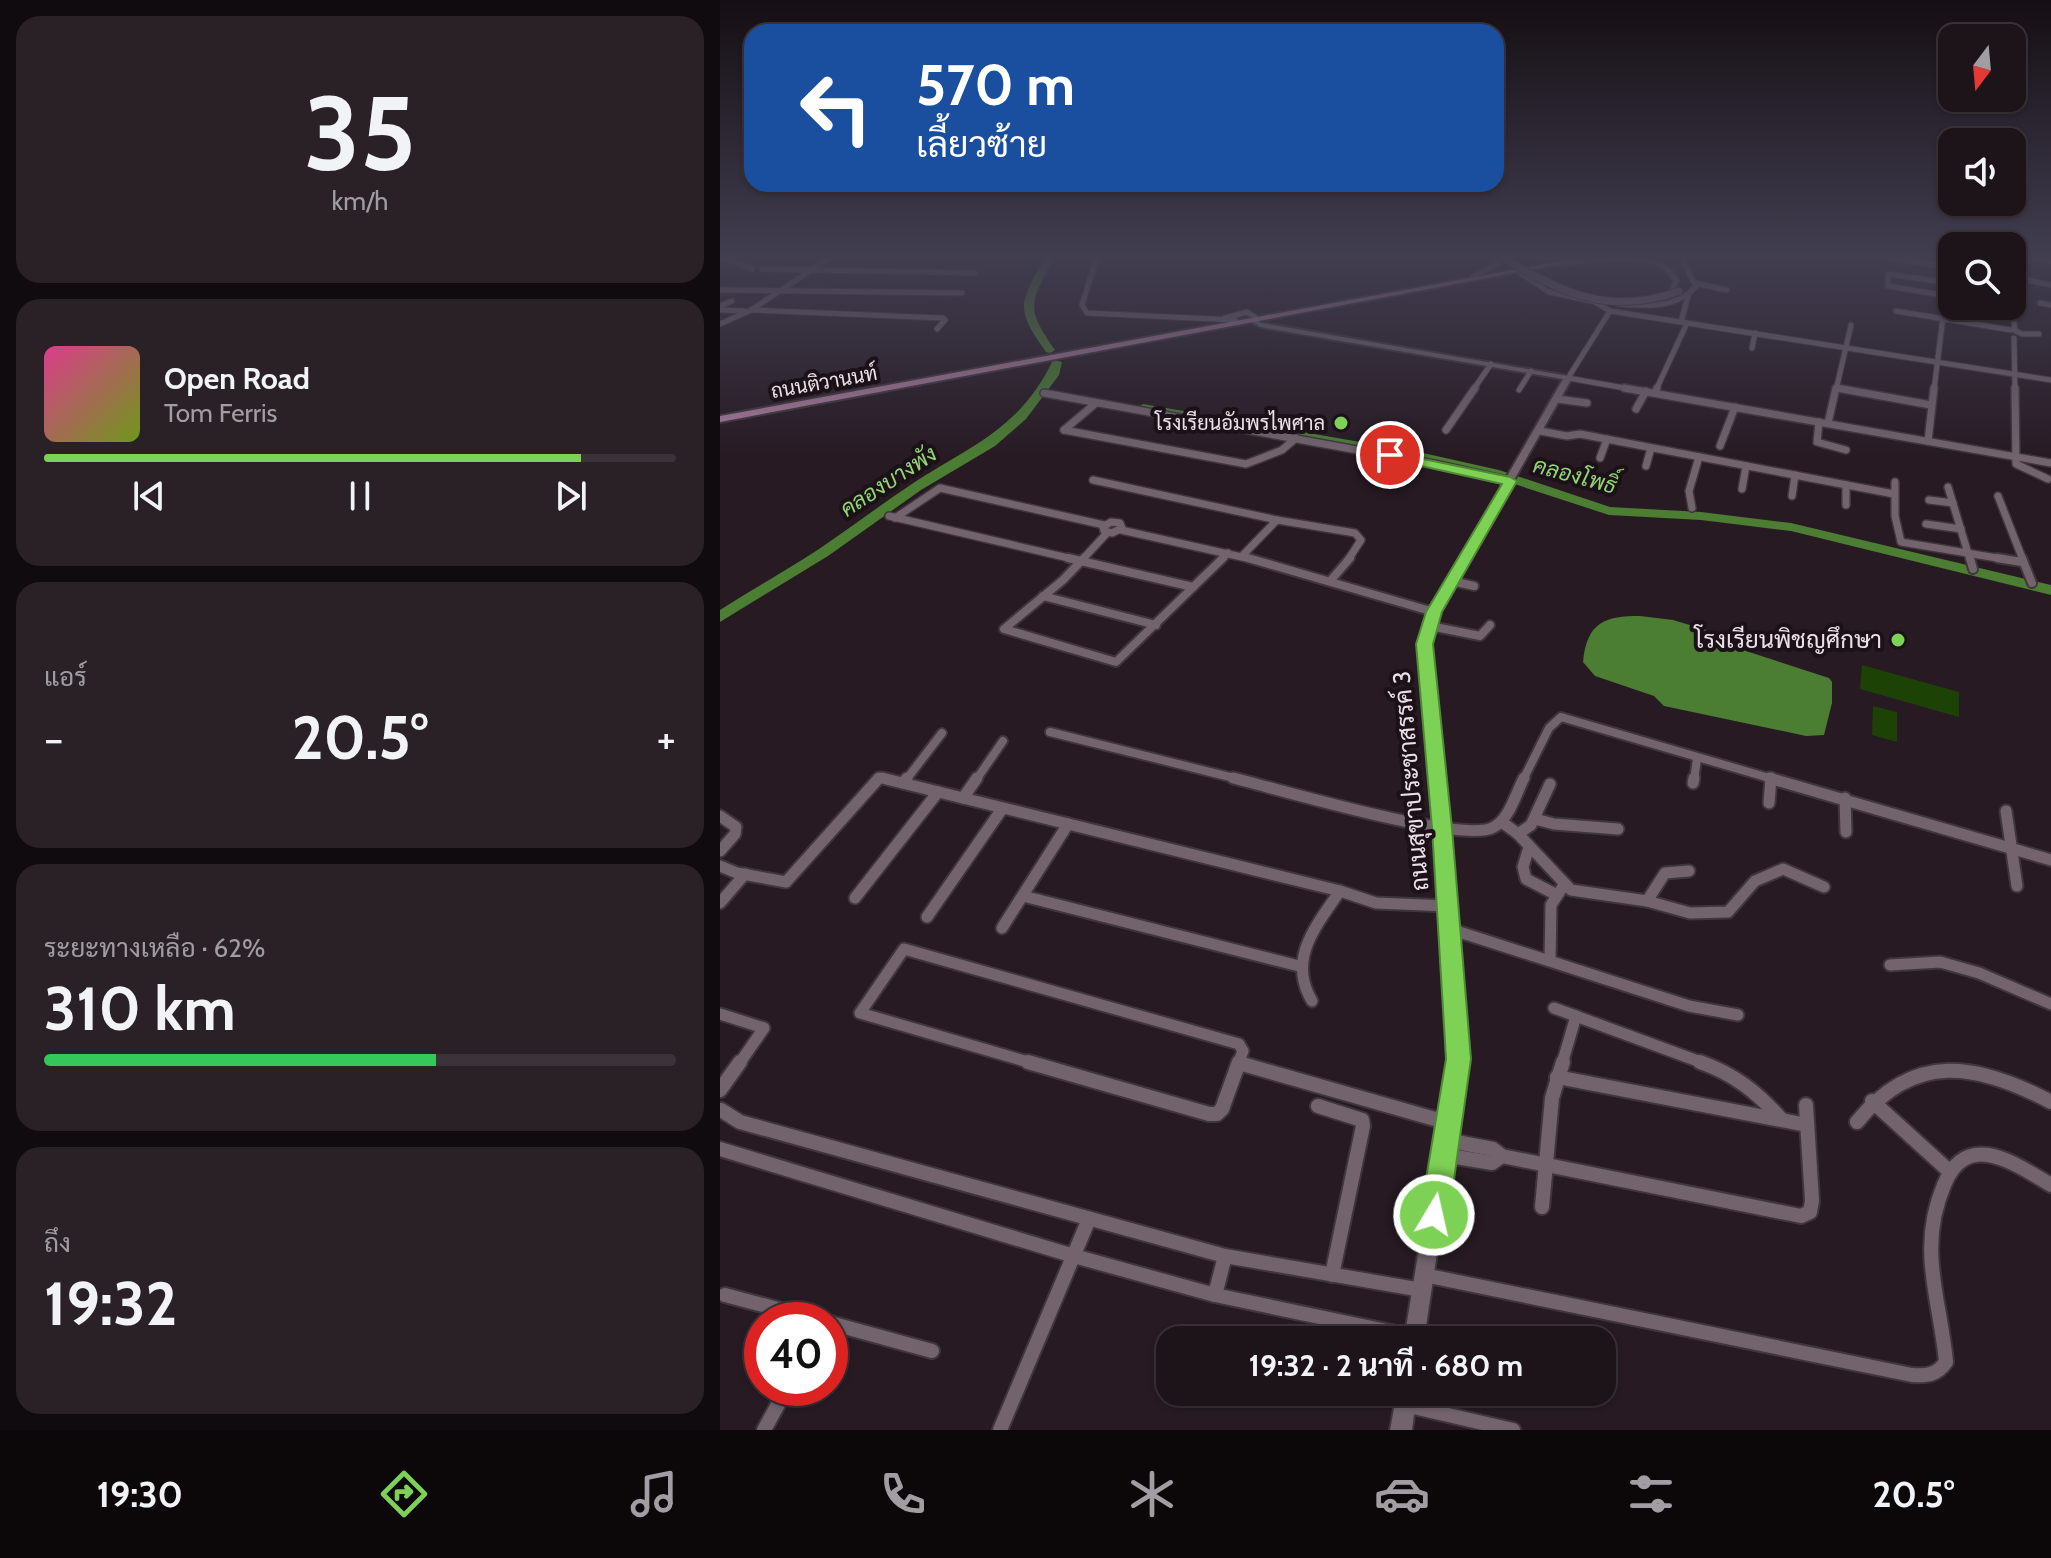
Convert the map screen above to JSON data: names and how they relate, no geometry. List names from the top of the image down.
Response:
{
  "streets": {
    "main road": ["ถนนติวานนท์"],
    "street": ["ถนนสุขาประชาสรรค์ 3"]
  },
  "water": ["คลองโพธิ์", "คลองบางพัง"],
  "places": ["โรงเรียนอัมพรไพศาล", "โรงเรียนพิชญศึกษา"],
  "north": "bottom",
  "page": {
    "tile": [
      ["35", "km/h"],
      "แอร์",
      ["ระยะทางเหลือ · 62%", "310 km"],
      ["ถึง", "19:32"]
    ],
    "turn": ["570 m", "เลี้ยวซ้าย"],
    "song": ["Open Road", "Tom Ferris"],
    "heat": ["−", "20.5°", "+"],
    "limit": "40",
    "trip": "19:32 · 2 นาที · 680 m",
    "tabs": ["19:30", "20.5°"]
  }
}
